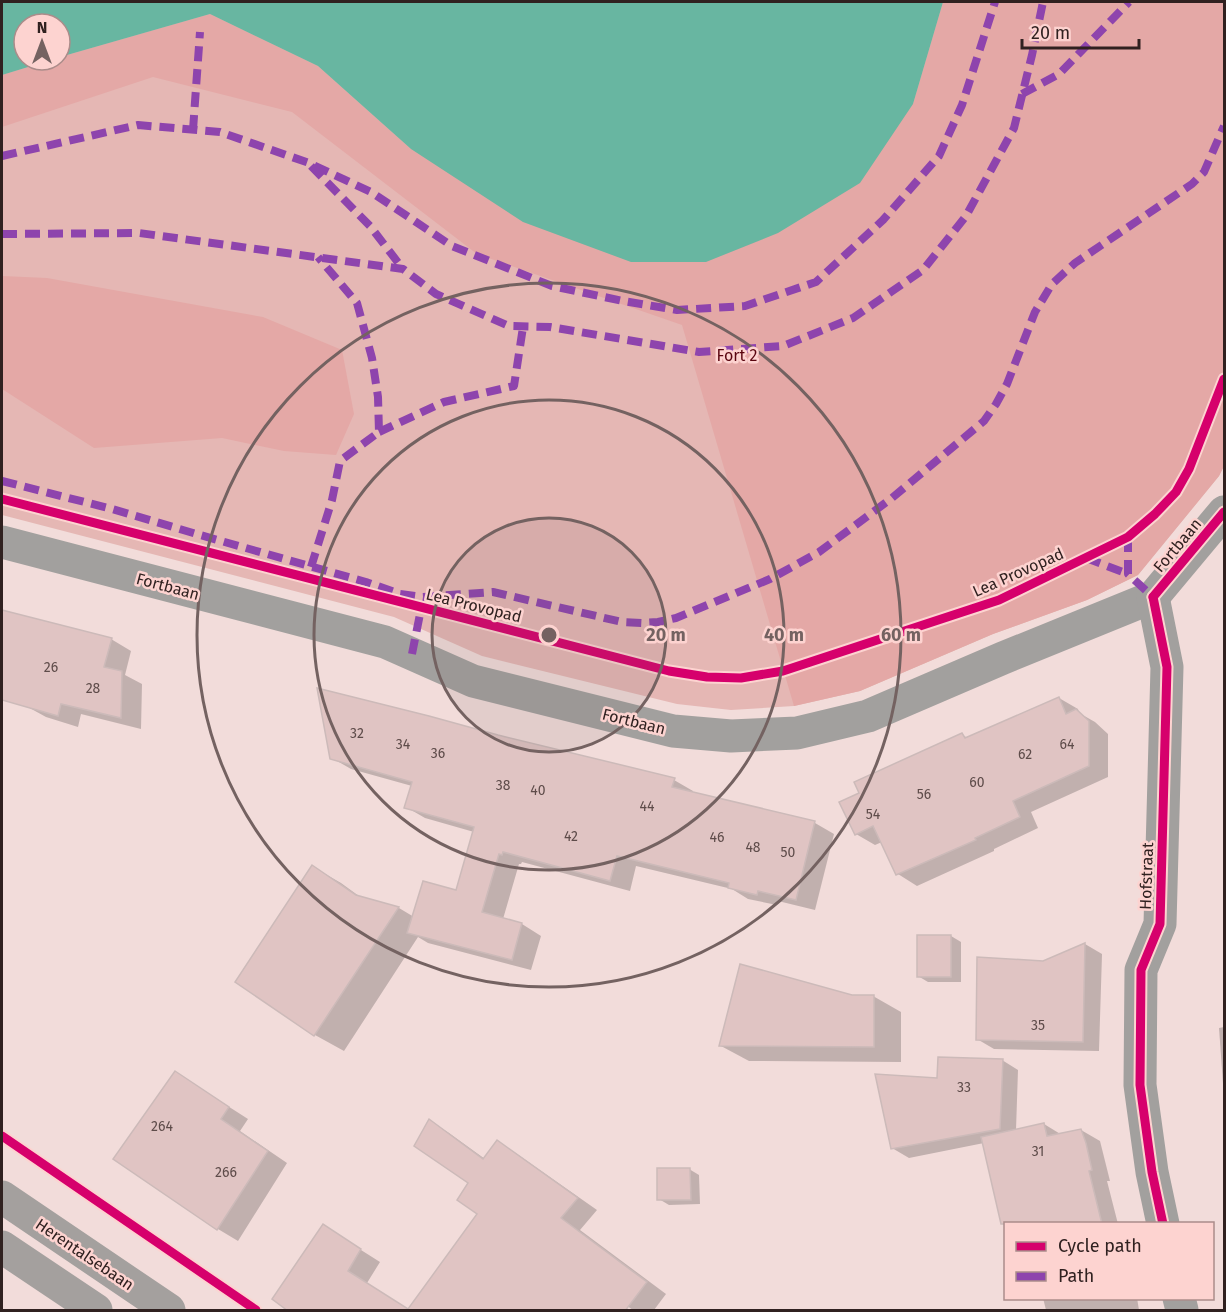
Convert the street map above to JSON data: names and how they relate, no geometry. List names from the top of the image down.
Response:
{
  "streets": {
    "main road": ["Herentalsebaan"],
    "street": ["Fortbaan", "Hofstraat"],
    "cycle path": ["Lea Provopad"]
  },
  "crossings": [
    ["Fortbaan", "Hofstraat"]
  ],
  "parks": ["Fort 2"],
  "house_numbers": [
    "26",
    "28",
    "32",
    "34",
    "64",
    "36",
    "62",
    "60",
    "38",
    "40",
    "56",
    "44",
    "54",
    "42",
    "46",
    "48",
    "50",
    "35",
    "33",
    "264",
    "31",
    "266"
  ],
  "legend": ["Cycle path", "Path"],
  "scale_bar": "20 m",
  "north": "top",
  "rings": ["20 m", "40 m", "60 m"]
}
